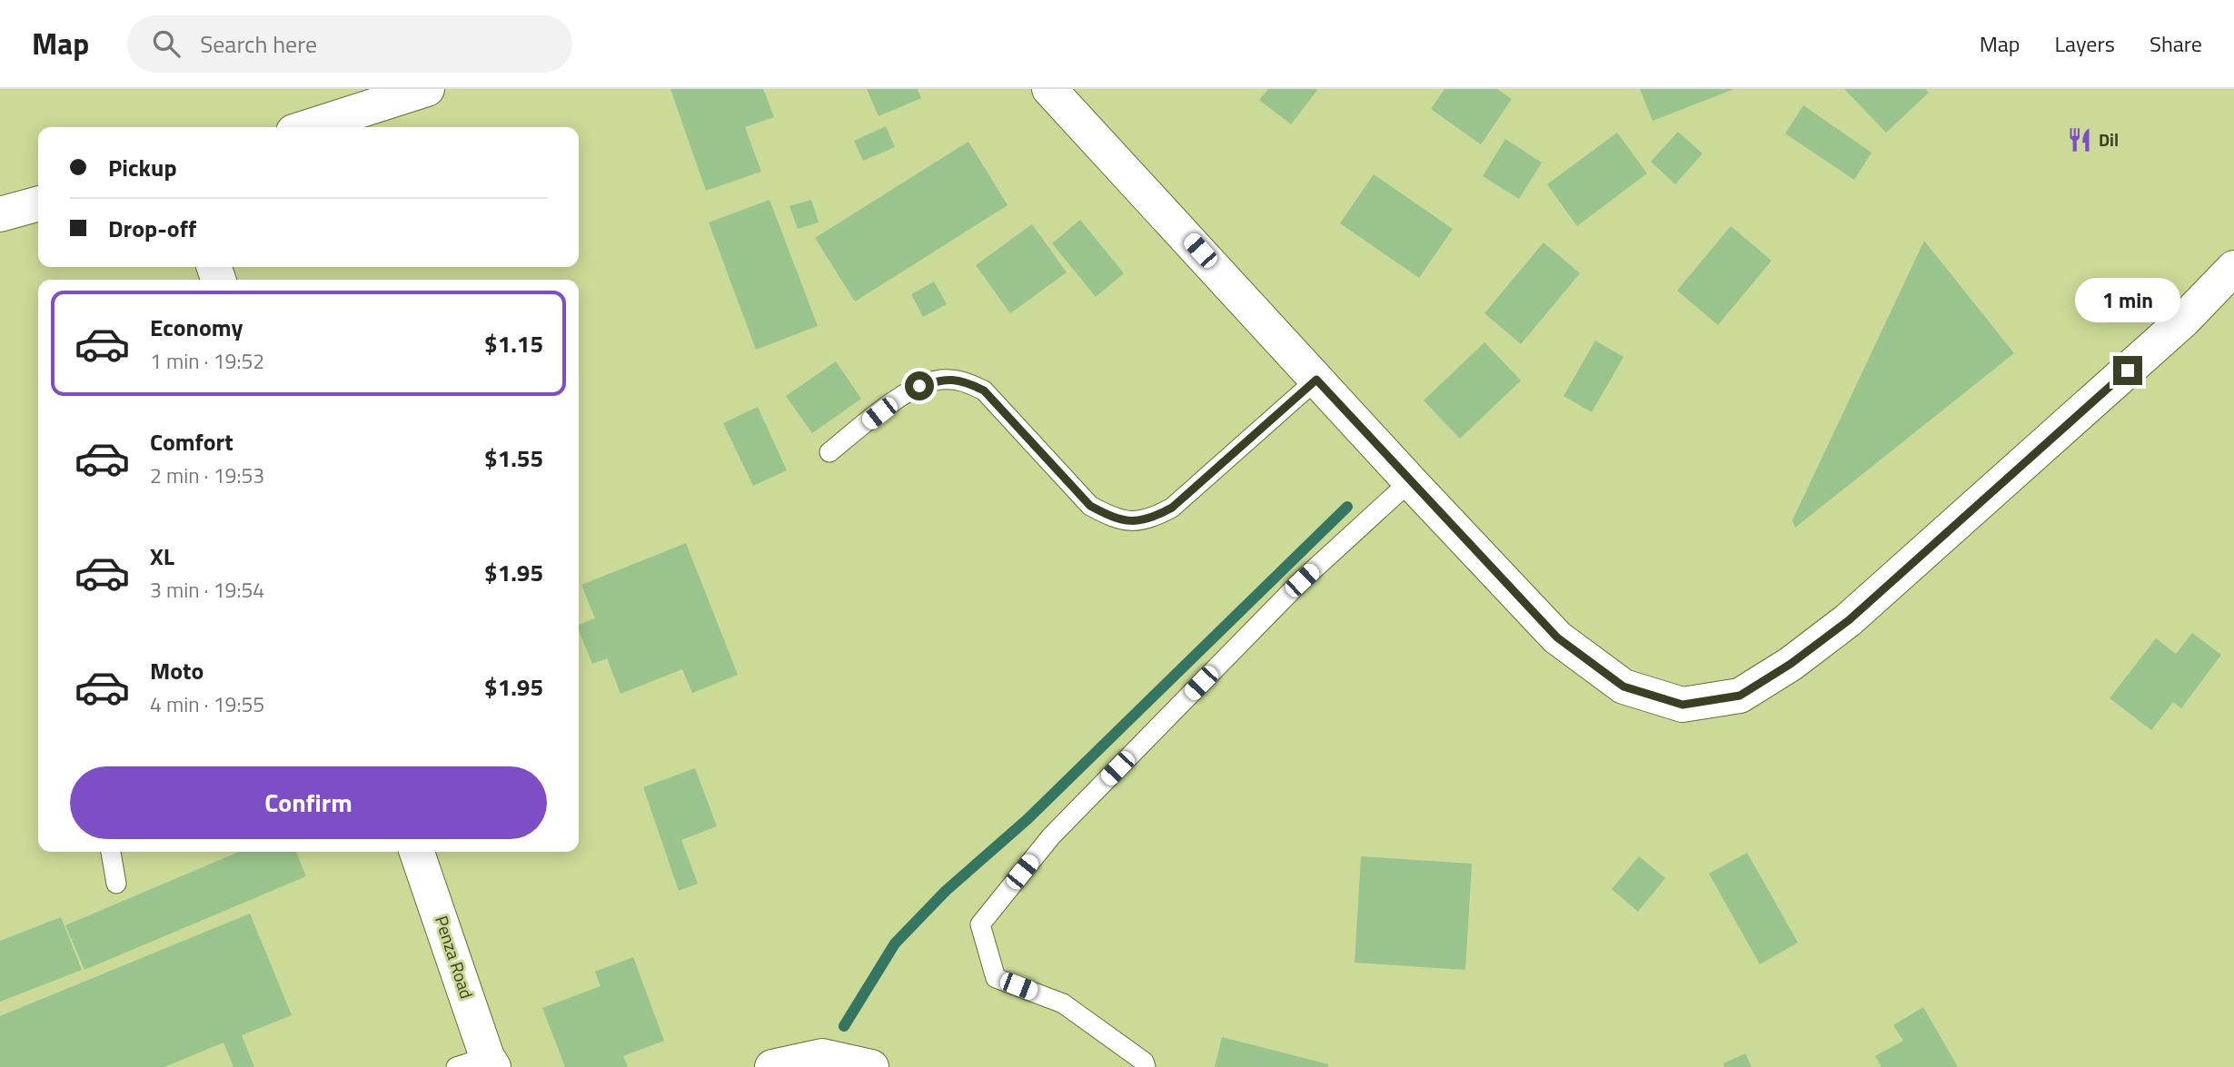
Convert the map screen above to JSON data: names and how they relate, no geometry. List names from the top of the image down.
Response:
{
  "streets": {
    "main road": ["Penza Road"]
  },
  "places": {
    "restaurant": ["Dil"]
  },
  "page": {
    "header": "Map",
    "search": "Search here",
    "nav": ["Map", "Layers", "Share"],
    "banner": ["Pickup", "Drop-off"],
    "bubble": "1 min",
    "list": [
      {
        "name": "Economy",
        "note": "1 min · 19:52",
        "value": "$1.15"
      },
      {
        "name": "Comfort",
        "note": "2 min · 19:53",
        "value": "$1.55"
      },
      {
        "name": "XL",
        "note": "3 min · 19:54",
        "value": "$1.95"
      },
      {
        "name": "Moto",
        "note": "4 min · 19:55",
        "value": "$1.95"
      }
    ],
    "buttons": "Confirm"
  }
}
